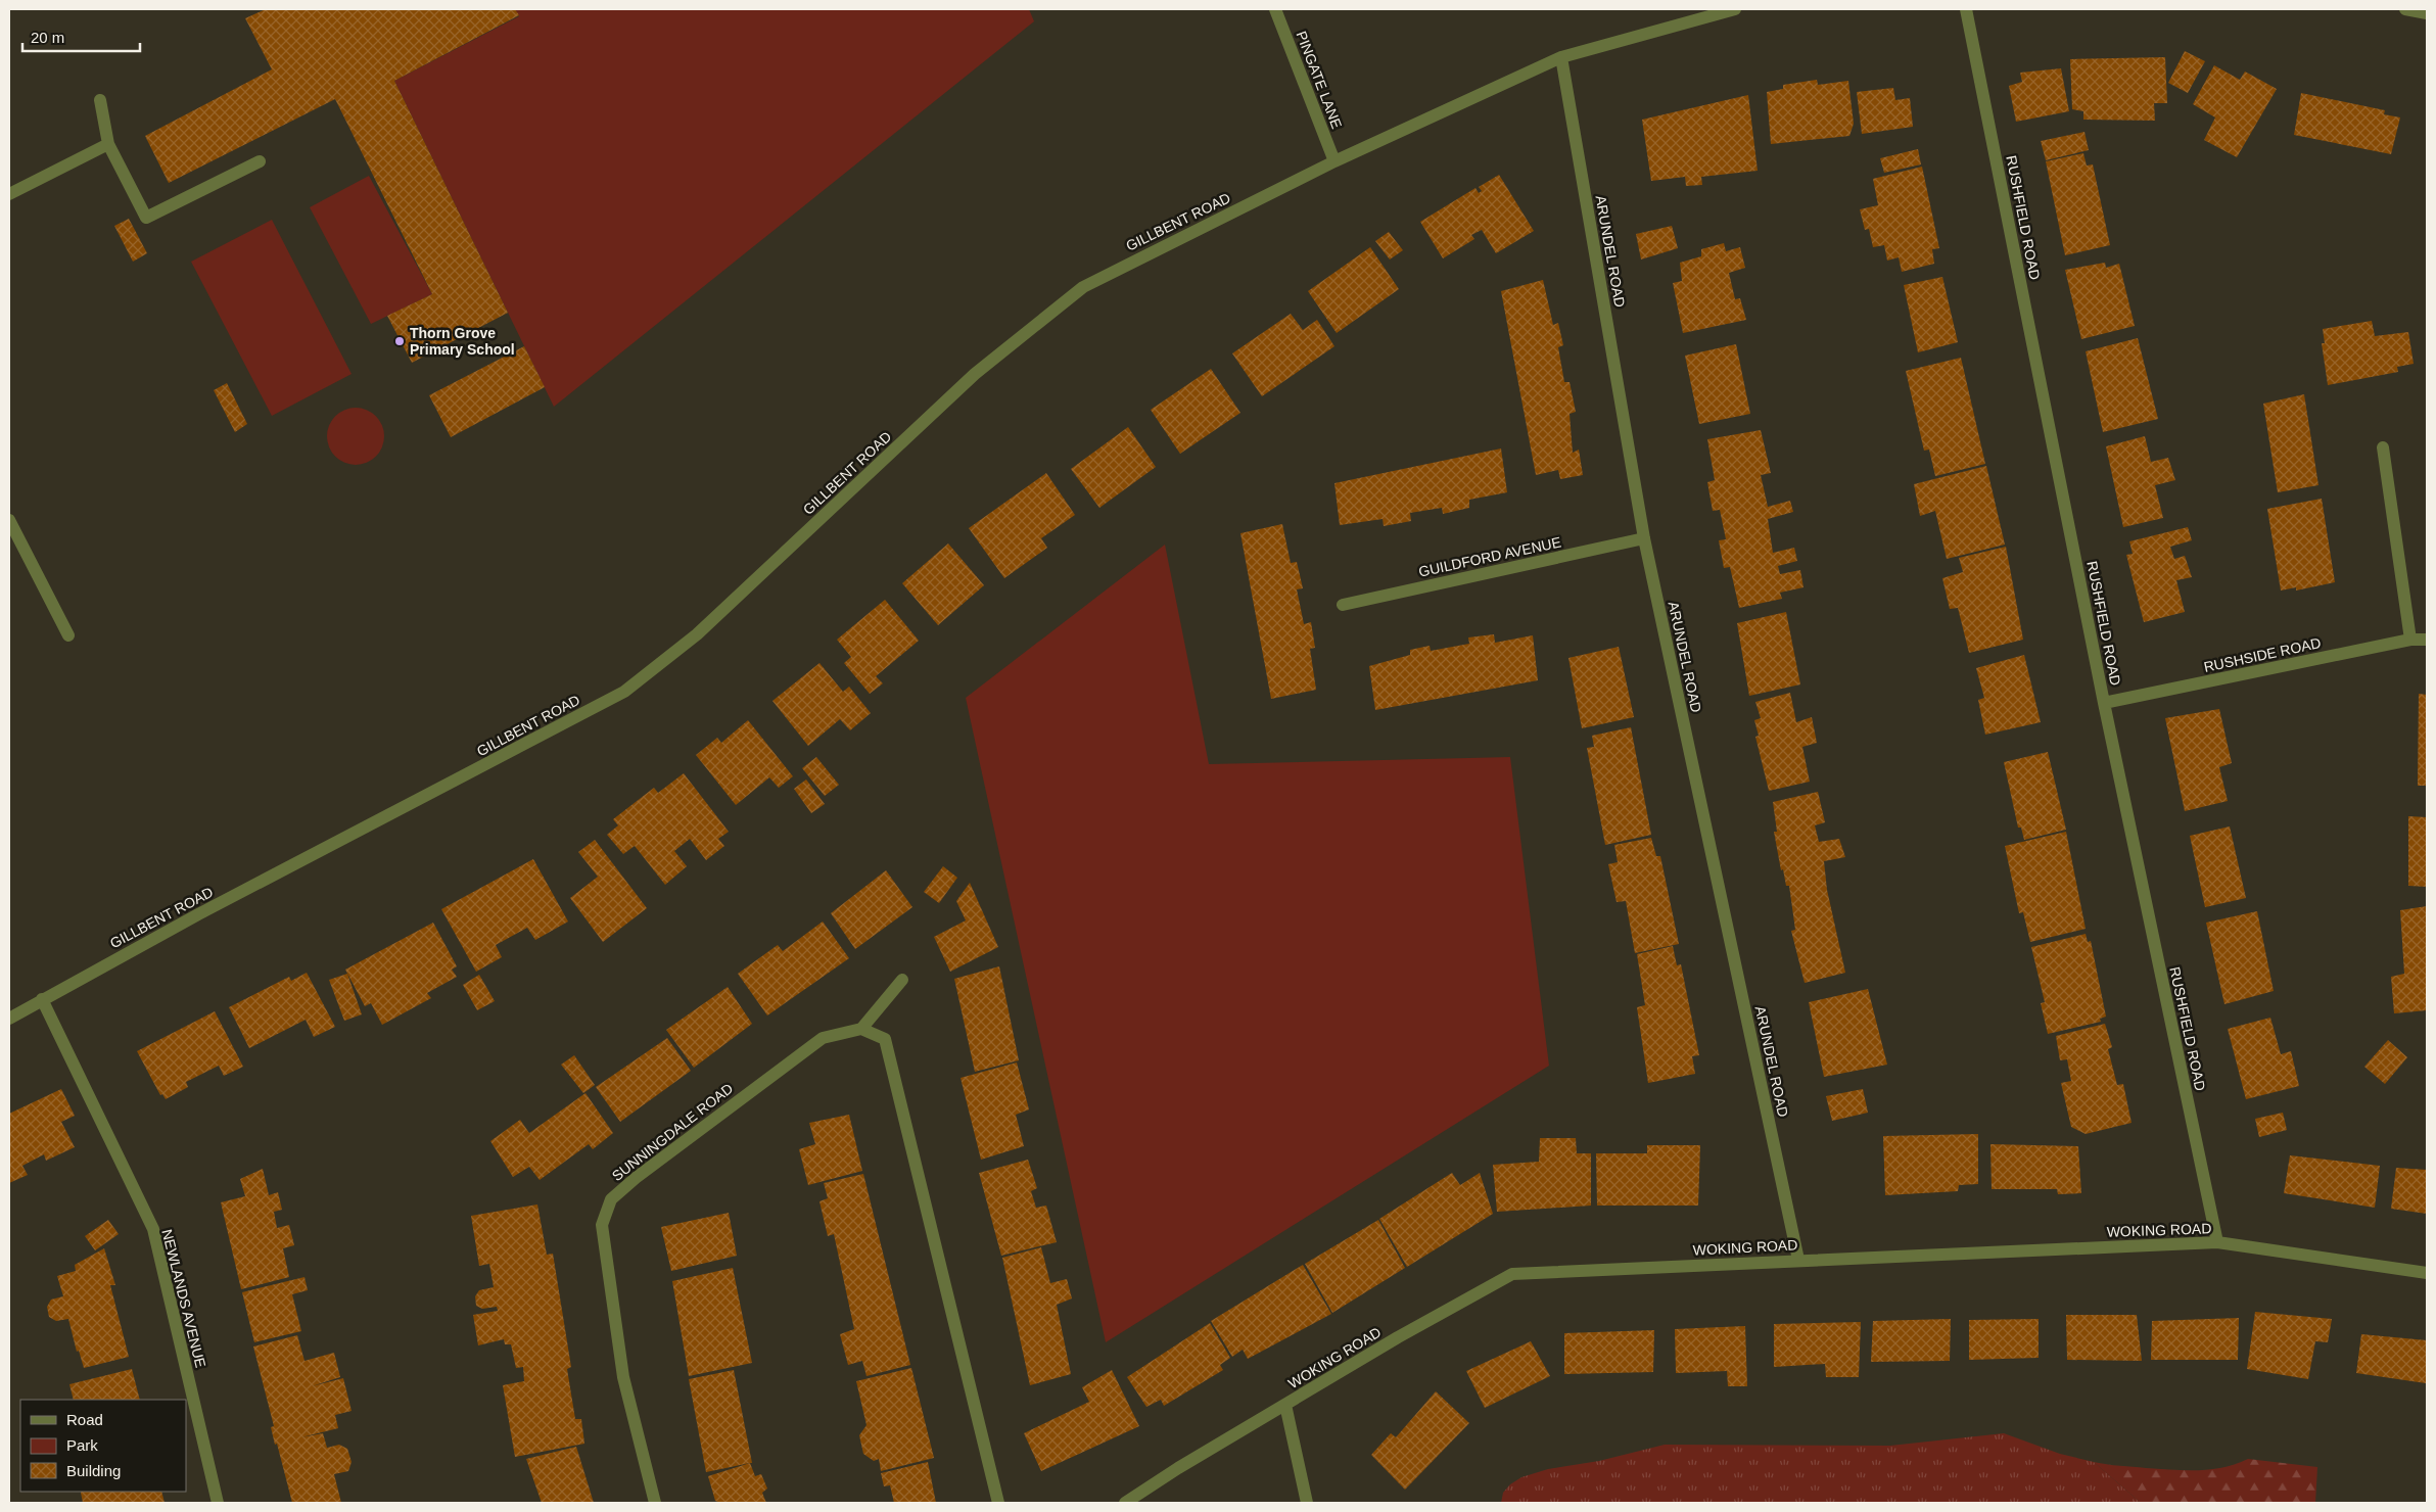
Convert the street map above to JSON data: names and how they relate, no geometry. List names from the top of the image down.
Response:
{
  "streets": {
    "street": [
      "PINGATE LANE",
      "RUSHFIELD ROAD",
      "GILLBENT ROAD",
      "ARUNDEL ROAD",
      "GUILDFORD AVENUE",
      "RUSHSIDE ROAD",
      "SUNNINGDALE ROAD",
      "WOKING ROAD",
      "NEWLANDS AVENUE"
    ]
  },
  "crossings": [
    ["PINGATE LANE", "GILLBENT ROAD"],
    ["RUSHFIELD ROAD", "RUSHSIDE ROAD"],
    ["RUSHFIELD ROAD", "WOKING ROAD"],
    ["GILLBENT ROAD", "ARUNDEL ROAD"],
    ["GILLBENT ROAD", "NEWLANDS AVENUE"],
    ["ARUNDEL ROAD", "GUILDFORD AVENUE"],
    ["ARUNDEL ROAD", "WOKING ROAD"]
  ],
  "places": ["Thorn Grove Primary School"],
  "legend": ["Road", "Park", "Building"],
  "scale_bar": "20 m"
}
